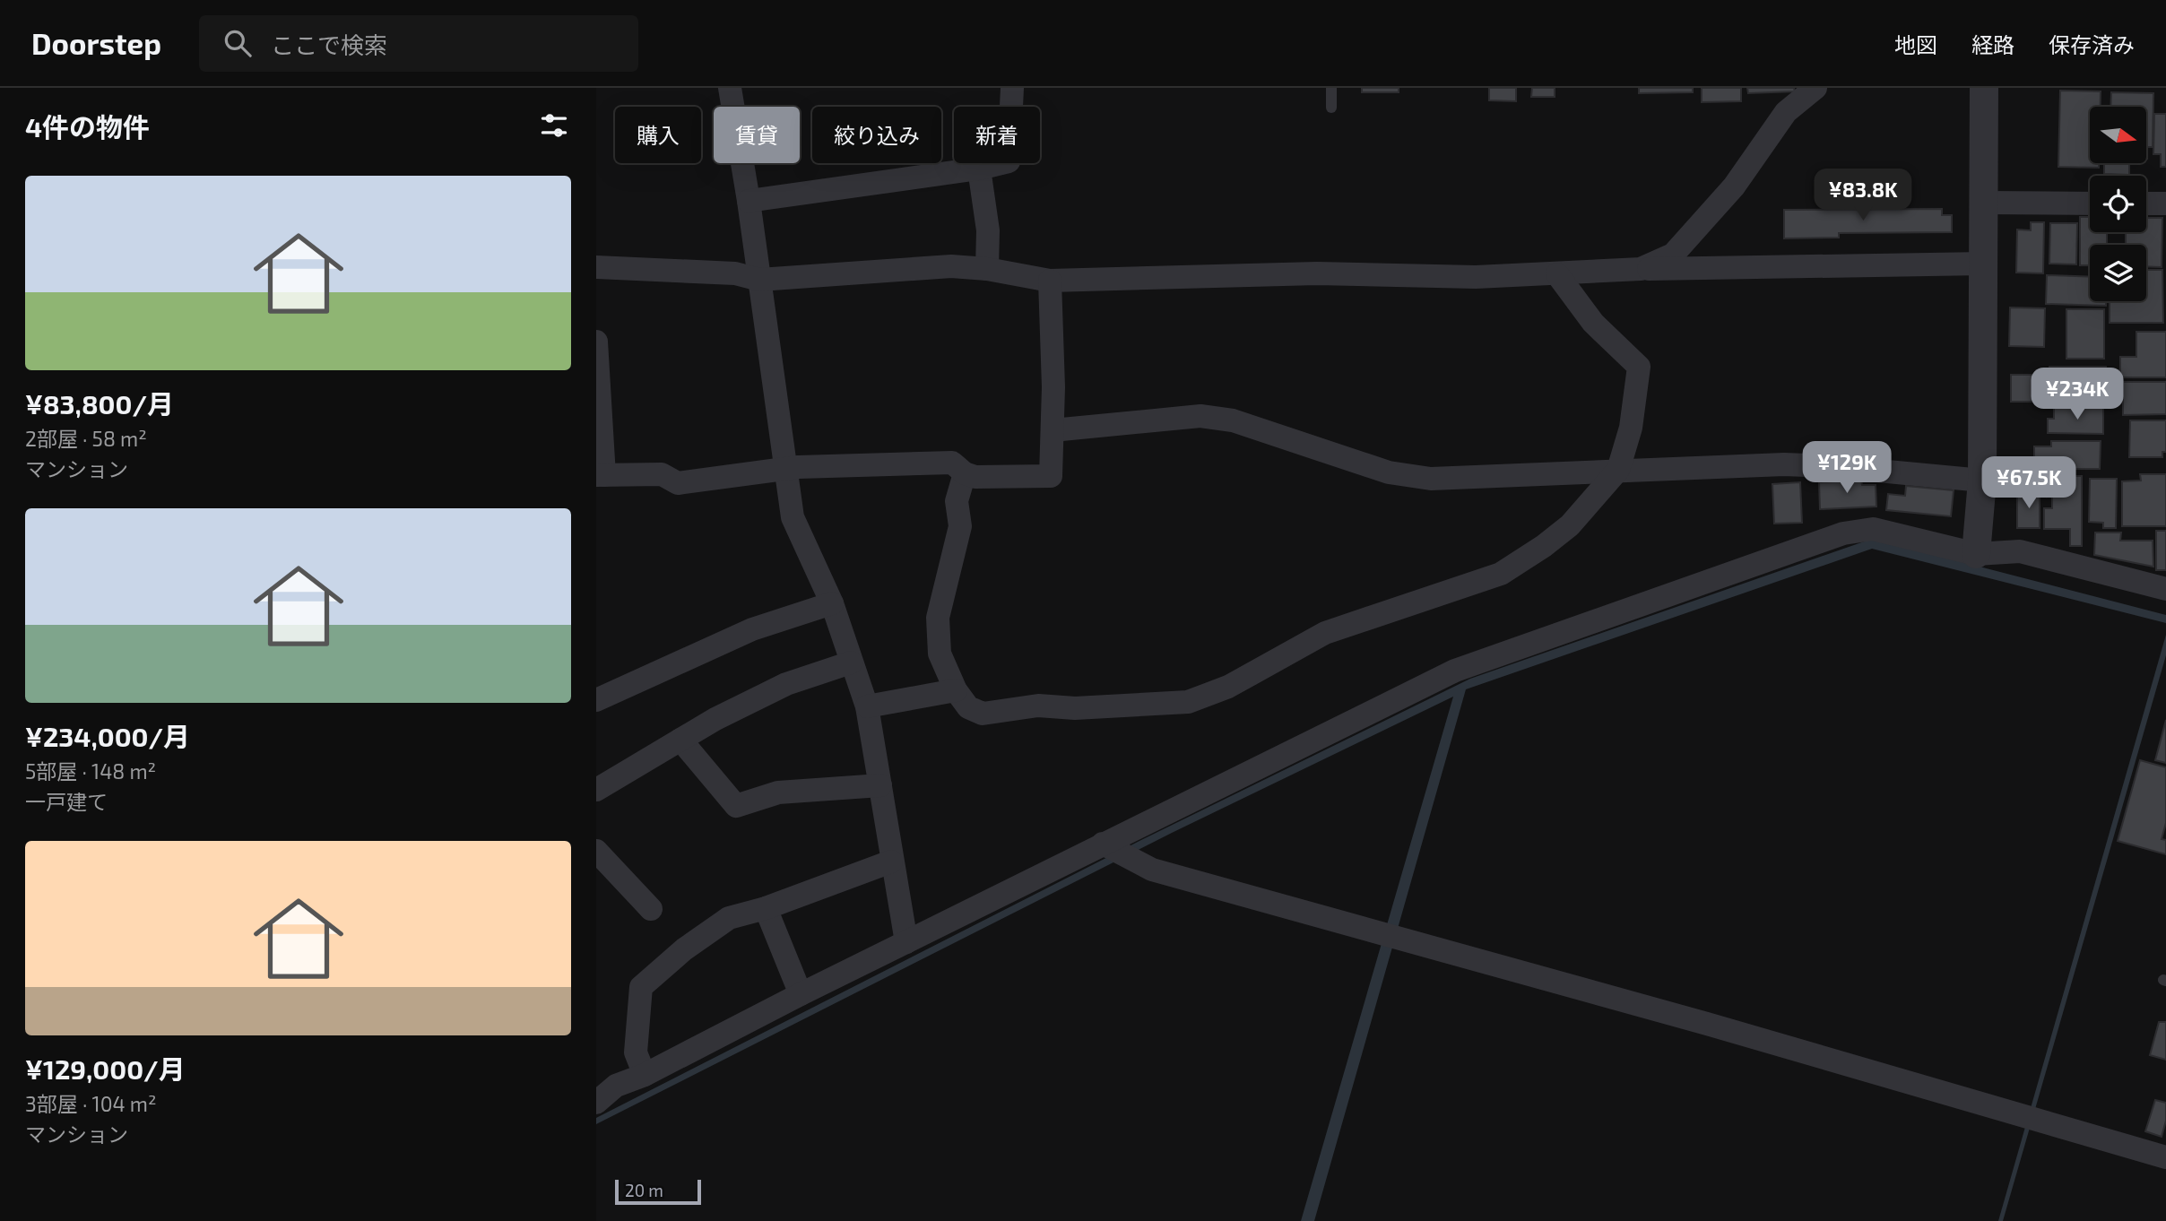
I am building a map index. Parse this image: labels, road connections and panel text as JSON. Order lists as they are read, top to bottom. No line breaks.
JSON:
{"scale_bar":"20 m","north":"right","page":{"header":"Doorstep","search":"ここで検索","nav":["地図","経路","保存済み"],"heading":"4件の物件","chip":["購入","賃貸","絞り込み","新着"],"list":[{"name":"¥83,800/月","note":"2部屋 · 58 m² · マンション"},{"name":"¥234,000/月","note":"5部屋 · 148 m² · 一戸建て"},{"name":"¥129,000/月","note":"3部屋 · 104 m² · マンション"}],"price":["¥83.8K","¥234K","¥129K","¥67.5K"],"scale":"20 m"}}
